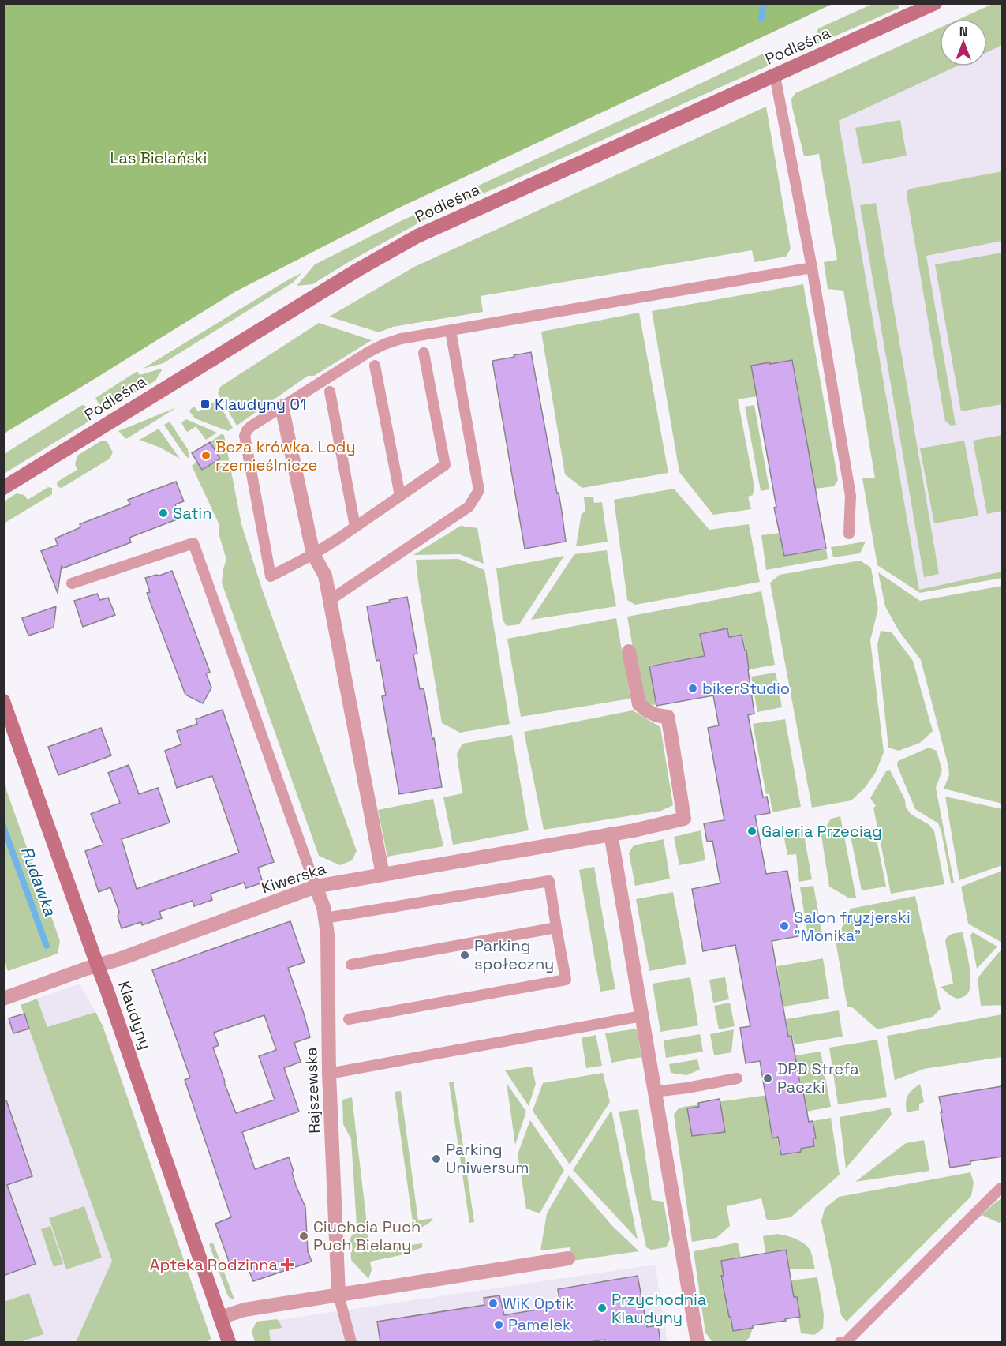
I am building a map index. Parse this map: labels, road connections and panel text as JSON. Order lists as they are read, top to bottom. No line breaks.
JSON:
{"streets":{"street":["Podleśna","Kiwerska","Klaudyny","Rajszewska"]},"crossings":[["Kiwerska","Klaudyny"],["Kiwerska","Rajszewska"]],"water":["Rudawka"],"parks":["Las Bielański"],"places":{"transit":["Klaudyny 01"],"other":["Beza krówka. Lody rzemieślnicze","Satin","bikerStudio","Galeria Przeciąg","Salon fryzjerski \"Monika\"","Parking społeczny","DPD Strefa Paczki","Parking Uniwersum","Ciuchcia Puch Puch Bielany","WiK Optik","Przychodnia Klaudyny","Pamelek"],"health":["Apteka Rodzinna"]},"north":"top"}
